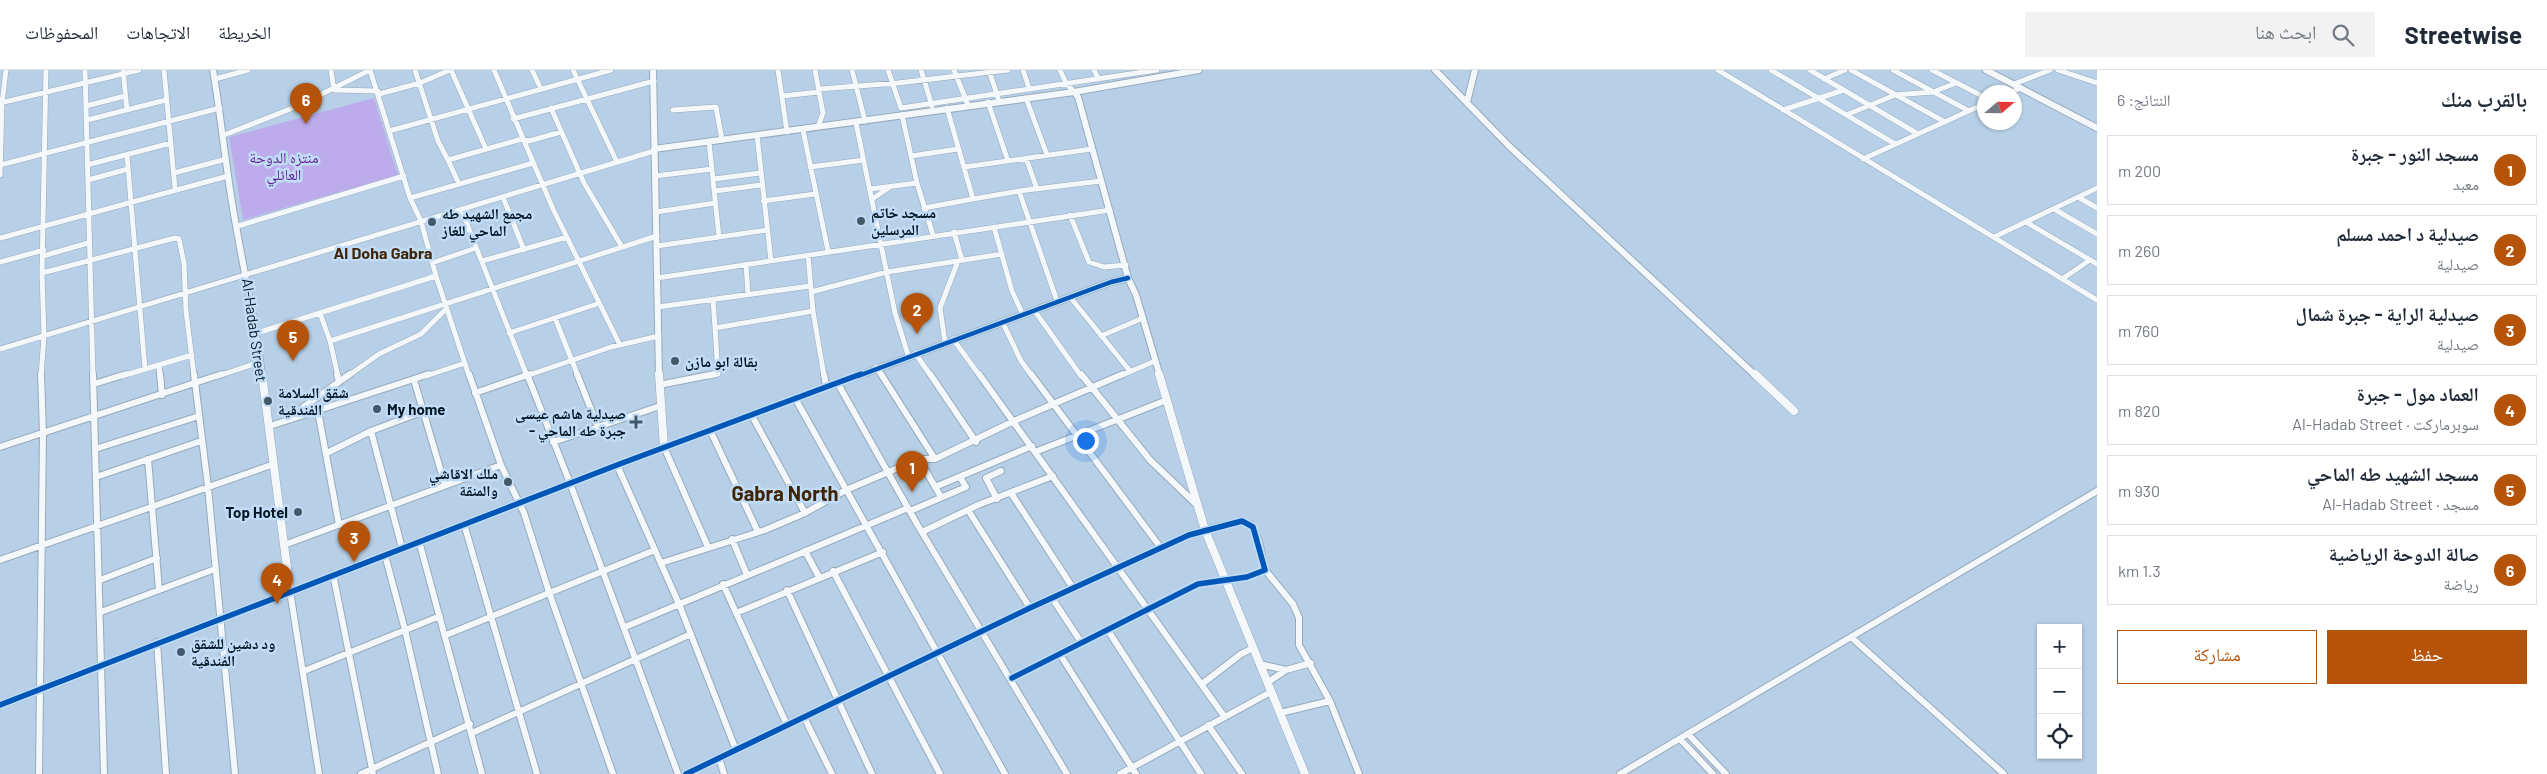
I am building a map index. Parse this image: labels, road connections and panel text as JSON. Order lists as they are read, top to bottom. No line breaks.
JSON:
{"streets":{"street":["Al-Hadab Street"]},"districts":["Al Doha Gabra","Gabra North"],"parks":["منتزه الدوحة العائلي"],"places":{"other":["مسجد خاتم المرسلين","مجمع الشهيد طه الماحي للغاز","بقالة ابو مازن","شقق السلامة الفندقية","My home","ملك الاقاشي والمنقة","Top Hotel","ود دشين للشقق الفندقية"],"health":["صيدلية هاشم عيسى - جبرة طه الماحي"]},"north":"right","page":{"header":"Streetwise","search":"ابحث هنا","nav":["الخريطة","الاتجاهات","المحفوظات"],"heading":["بالقرب منك","النتائج: 6"],"pins":["6","2","5","1","3","4"],"list":[{"mark":"1","name":"مسجد النور - جبرة","note":"معبد","value":"200 m"},{"mark":"2","name":"صيدلية د احمد مسلم","note":"صيدلية","value":"260 m"},{"mark":"3","name":"صيدلية الراية - جبرة شمال","note":"صيدلية","value":"760 m"},{"mark":"4","name":"العماد مول - جبرة","note":"سوبرماركت · Al-Hadab Street","value":"820 m"},{"mark":"5","name":"مسجد الشهيد طه الماحي","note":"مسجد · Al-Hadab Street","value":"930 m"},{"mark":"6","name":"صالة الدوحة الرياضية","note":"رياضة","value":"1.3 km"}],"buttons":["حفظ","مشاركة"],"map_buttons":["+","−"]}}
